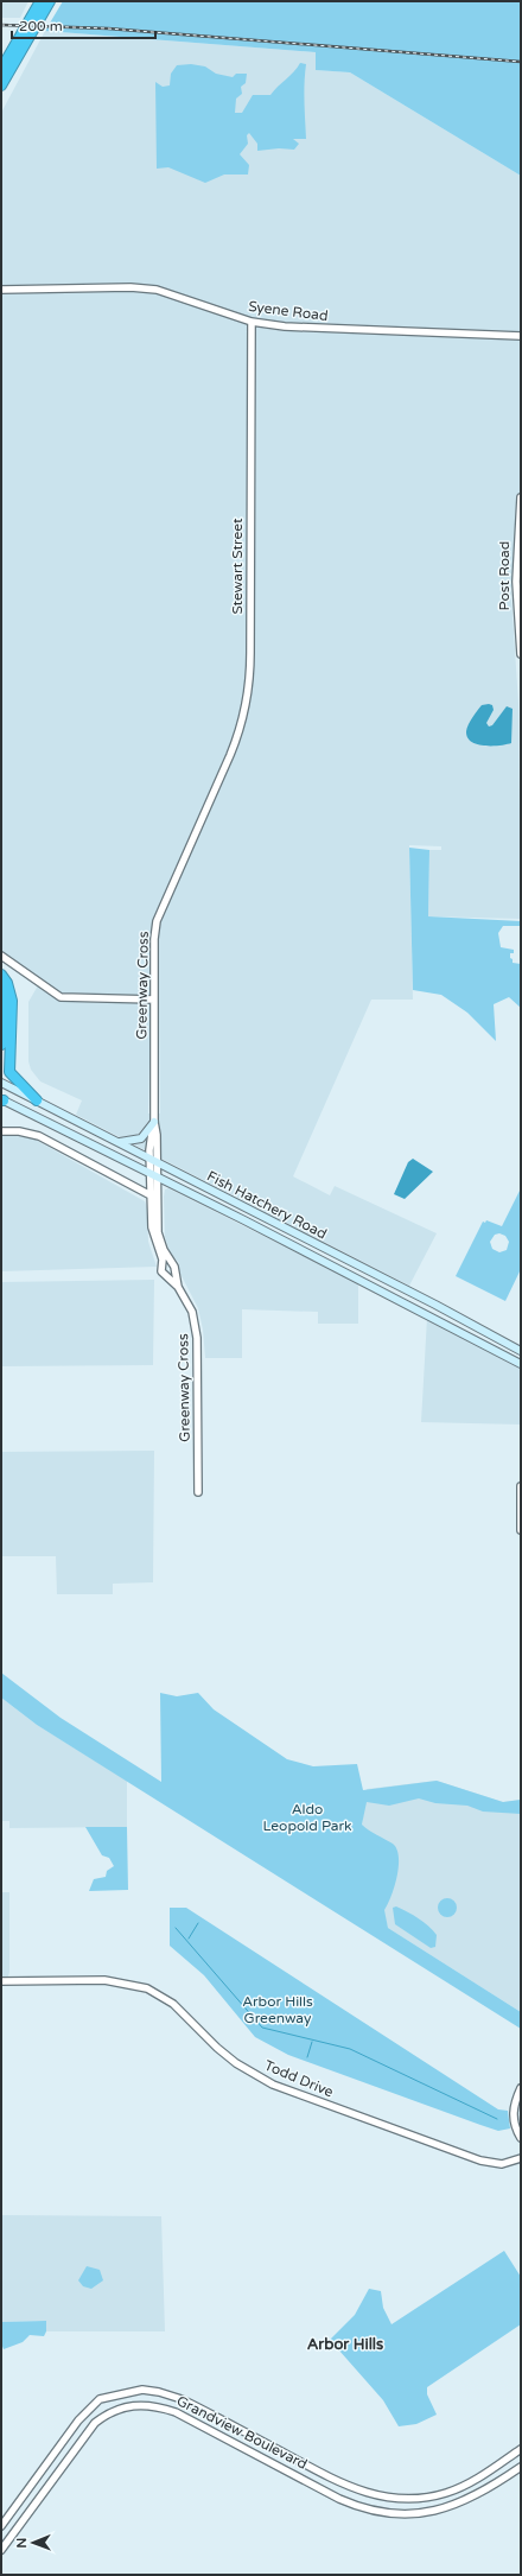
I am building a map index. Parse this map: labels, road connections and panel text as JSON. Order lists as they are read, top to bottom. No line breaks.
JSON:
{"streets":{"main road":["Fish Hatchery Road"],"street":["Syene Road","Stewart Street","Post Road","Greenway Cross","Todd Drive","Grandview Boulevard"]},"crossings":[["Syene Road","Stewart Street"],["Stewart Street","Greenway Cross"],["Greenway Cross","Fish Hatchery Road"]],"districts":["Arbor Hills"],"parks":["Aldo Leopold Park","Arbor Hills Greenway"],"scale_bar":"200 m","north":"left"}
